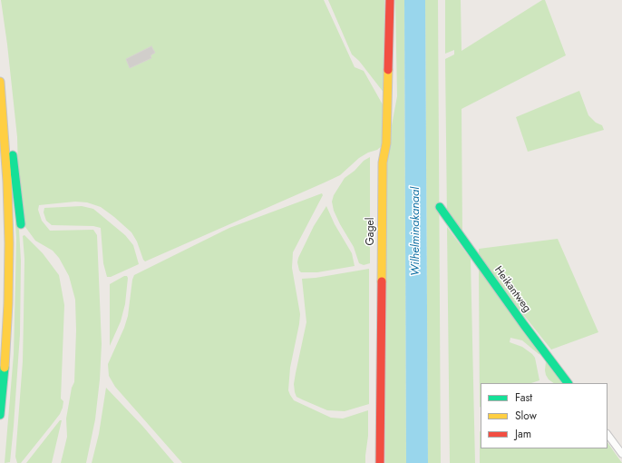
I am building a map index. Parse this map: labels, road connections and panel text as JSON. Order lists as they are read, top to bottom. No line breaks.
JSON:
{"streets":{"main road":["Gagel","Heikantweg"]},"water":["Wilhelminakanaal"],"legend":["Fast","Slow","Jam"]}
